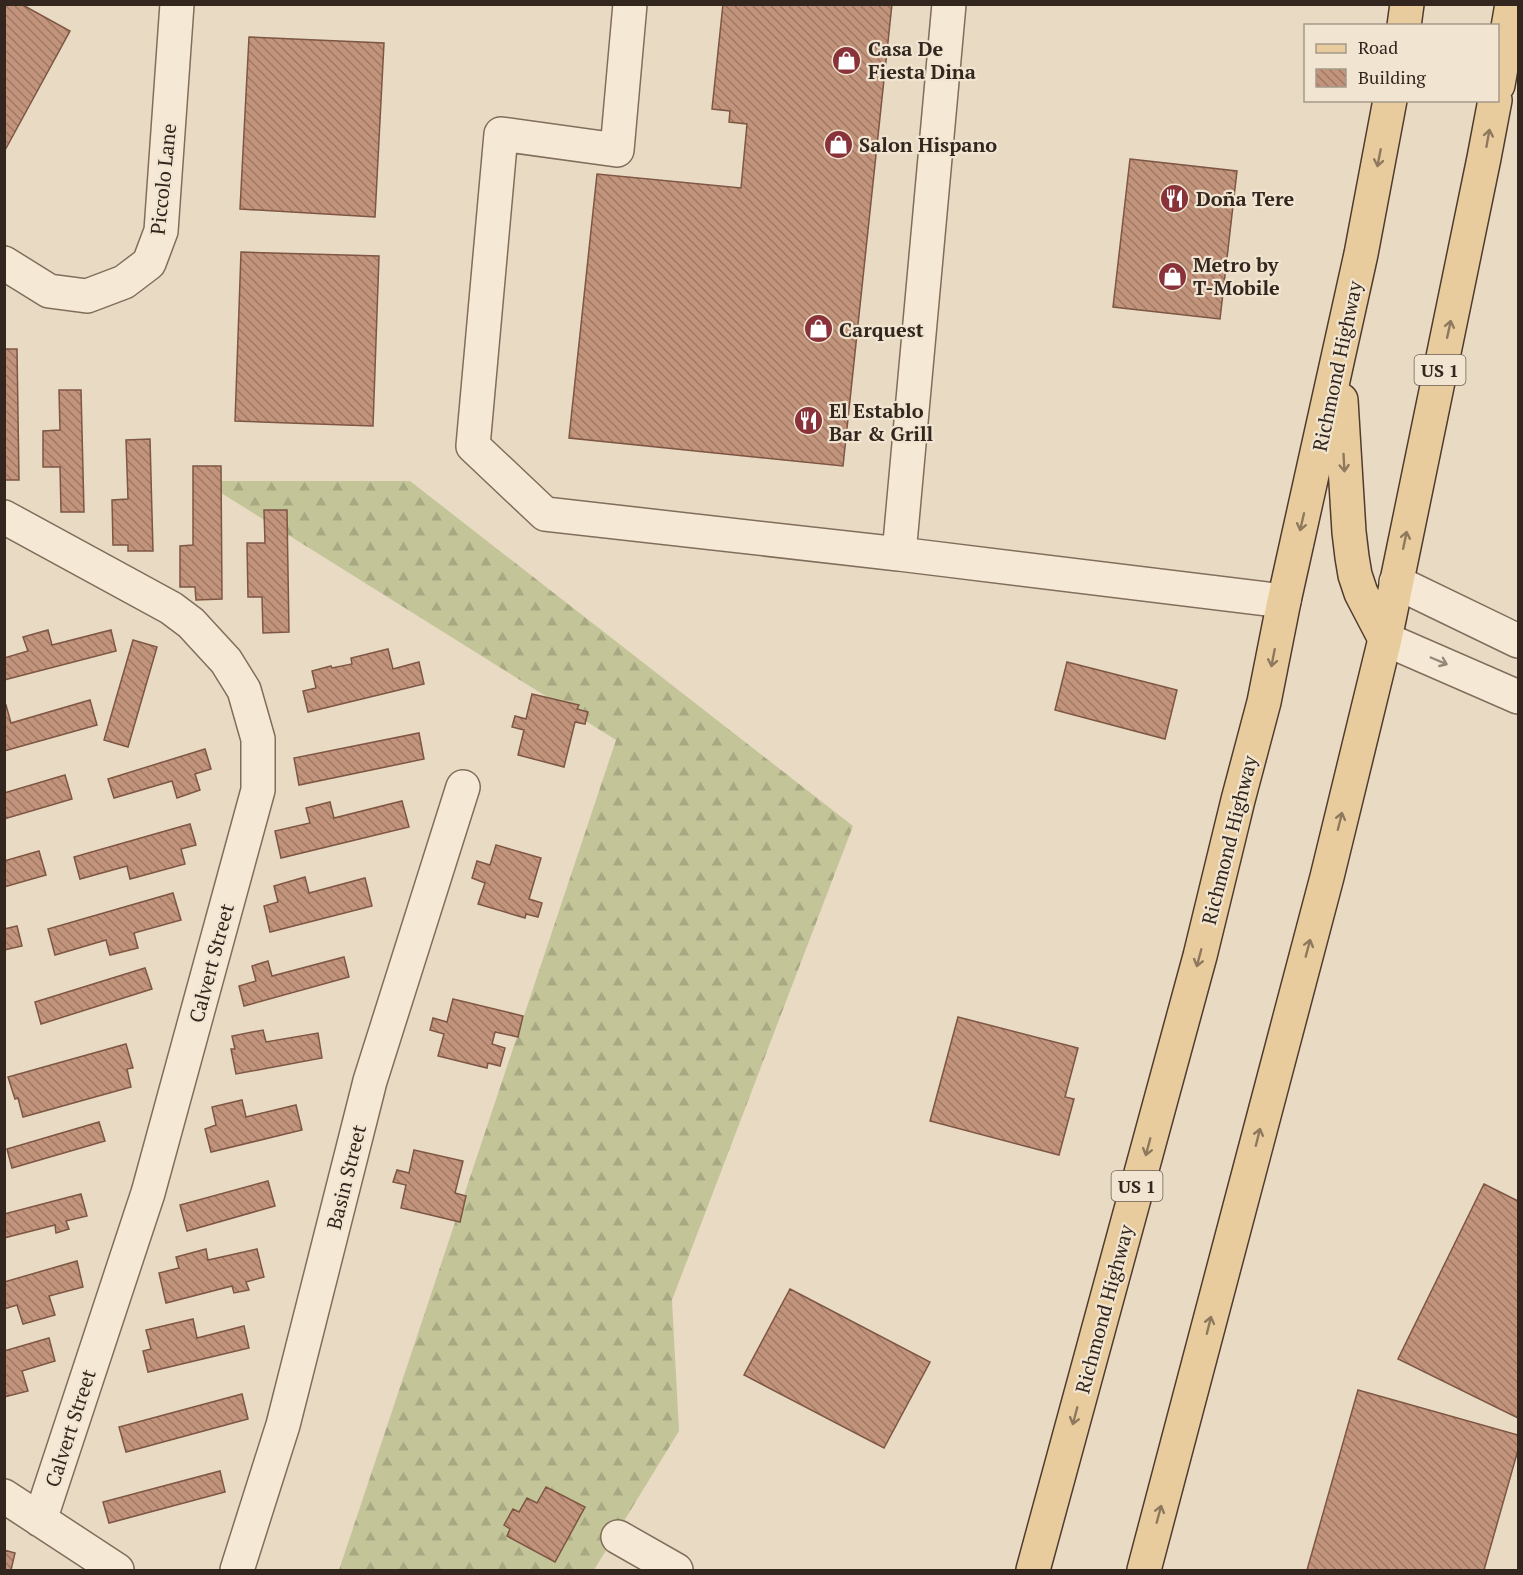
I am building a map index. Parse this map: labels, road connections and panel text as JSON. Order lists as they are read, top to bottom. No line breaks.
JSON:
{"streets":{"main road":["Richmond Highway","US 1"],"street":["Piccolo Lane","Calvert Street","Basin Street"]},"places":{"shop":["Casa De Fiesta Dina","Salon Hispano","Metro by T-Mobile","Carquest"],"restaurant":["Doña Tere","El Establo Bar & Grill"]},"legend":["Road","Building"]}
